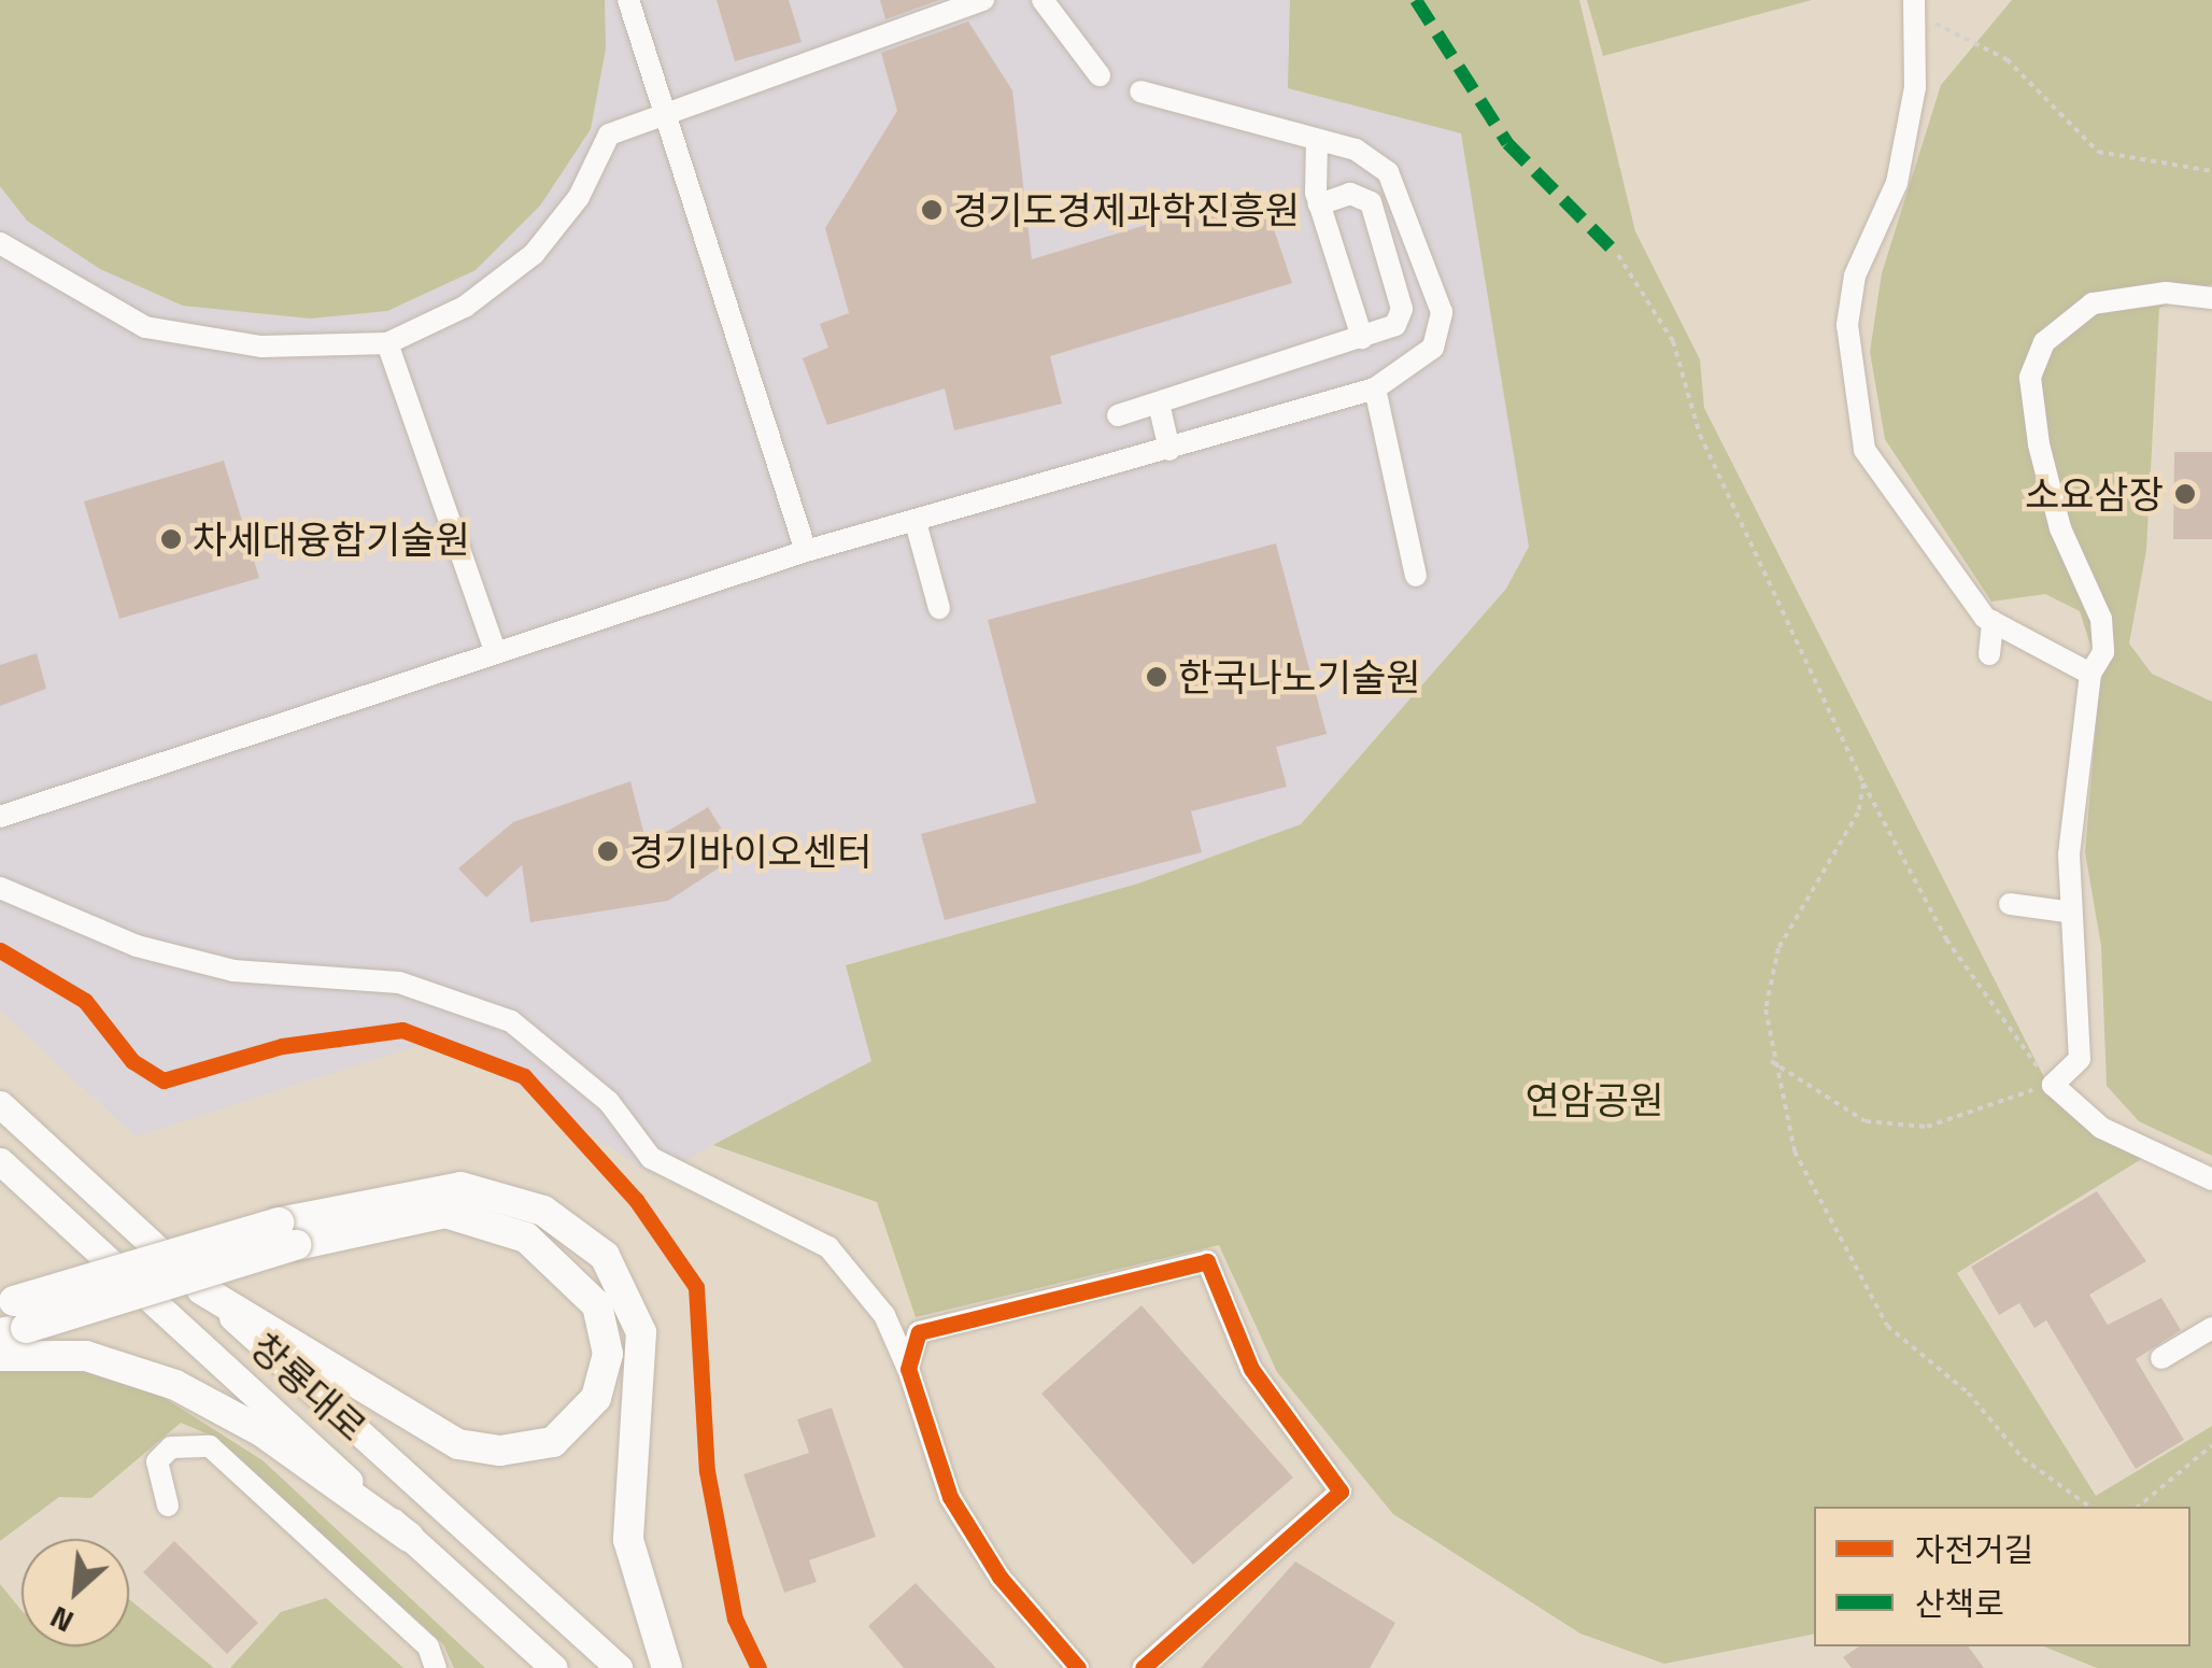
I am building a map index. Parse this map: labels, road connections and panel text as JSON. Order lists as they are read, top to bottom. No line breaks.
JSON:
{"streets":{"main road":["창룡대로"]},"parks":["연암공원"],"places":["경기도경제과학진흥원","소요삼장","차세대융합기술원","한국나노기술원","경기바이오센터"],"legend":["자전거길","산책로"],"north":"bottom left"}
